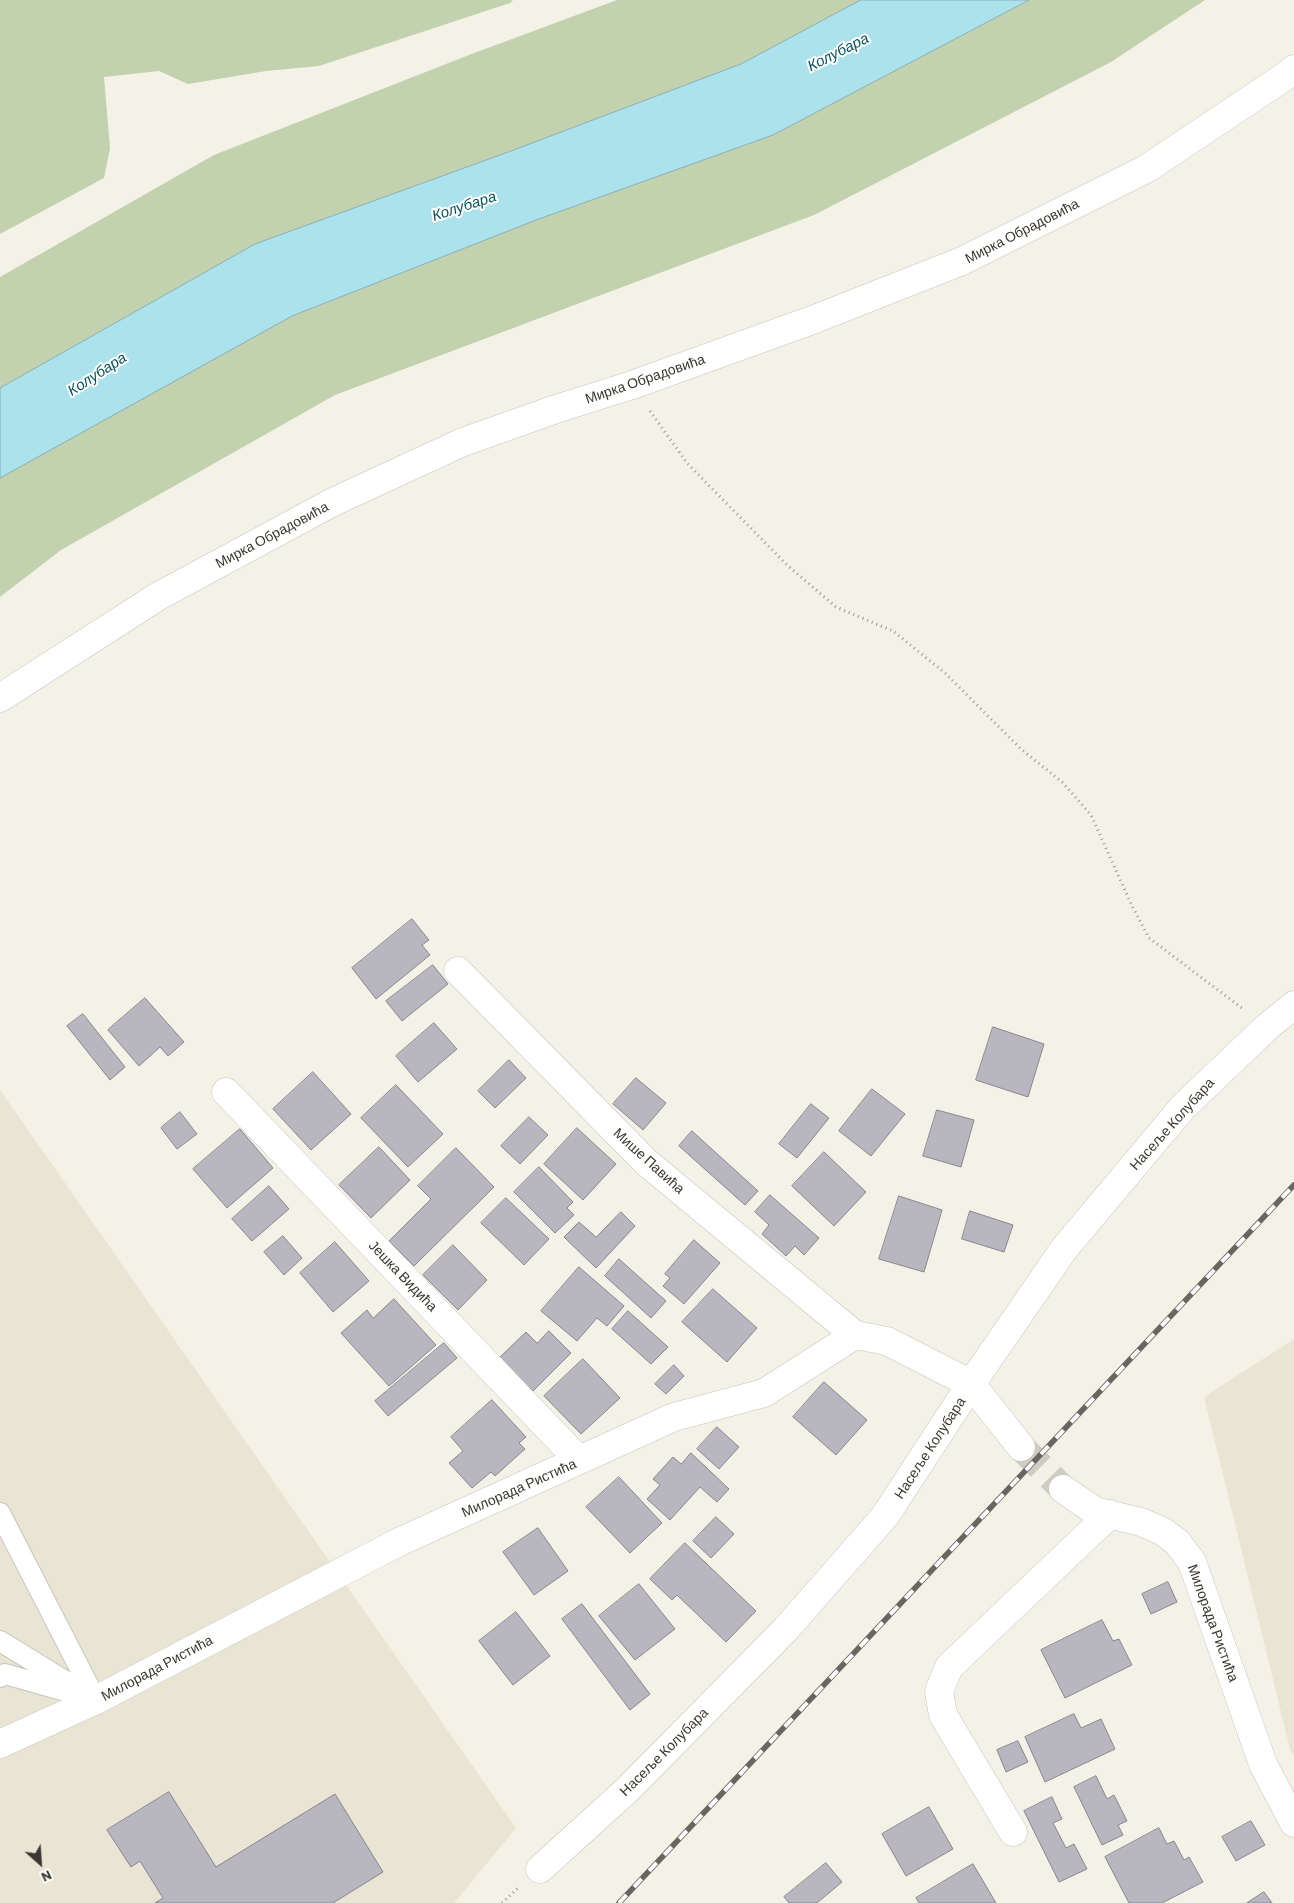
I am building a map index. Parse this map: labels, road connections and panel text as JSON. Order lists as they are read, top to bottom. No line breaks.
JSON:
{"streets":{"street":["Мирка Обрадовића","Насеље Колубара","Мише Павића","Јешка Видића","Милорада Ристића"]},"crossings":[["Мише Павића","Милорада Ристића"],["Јешка Видића","Милорада Ристића"]],"water":["Колубара"],"north":"bottom right"}
